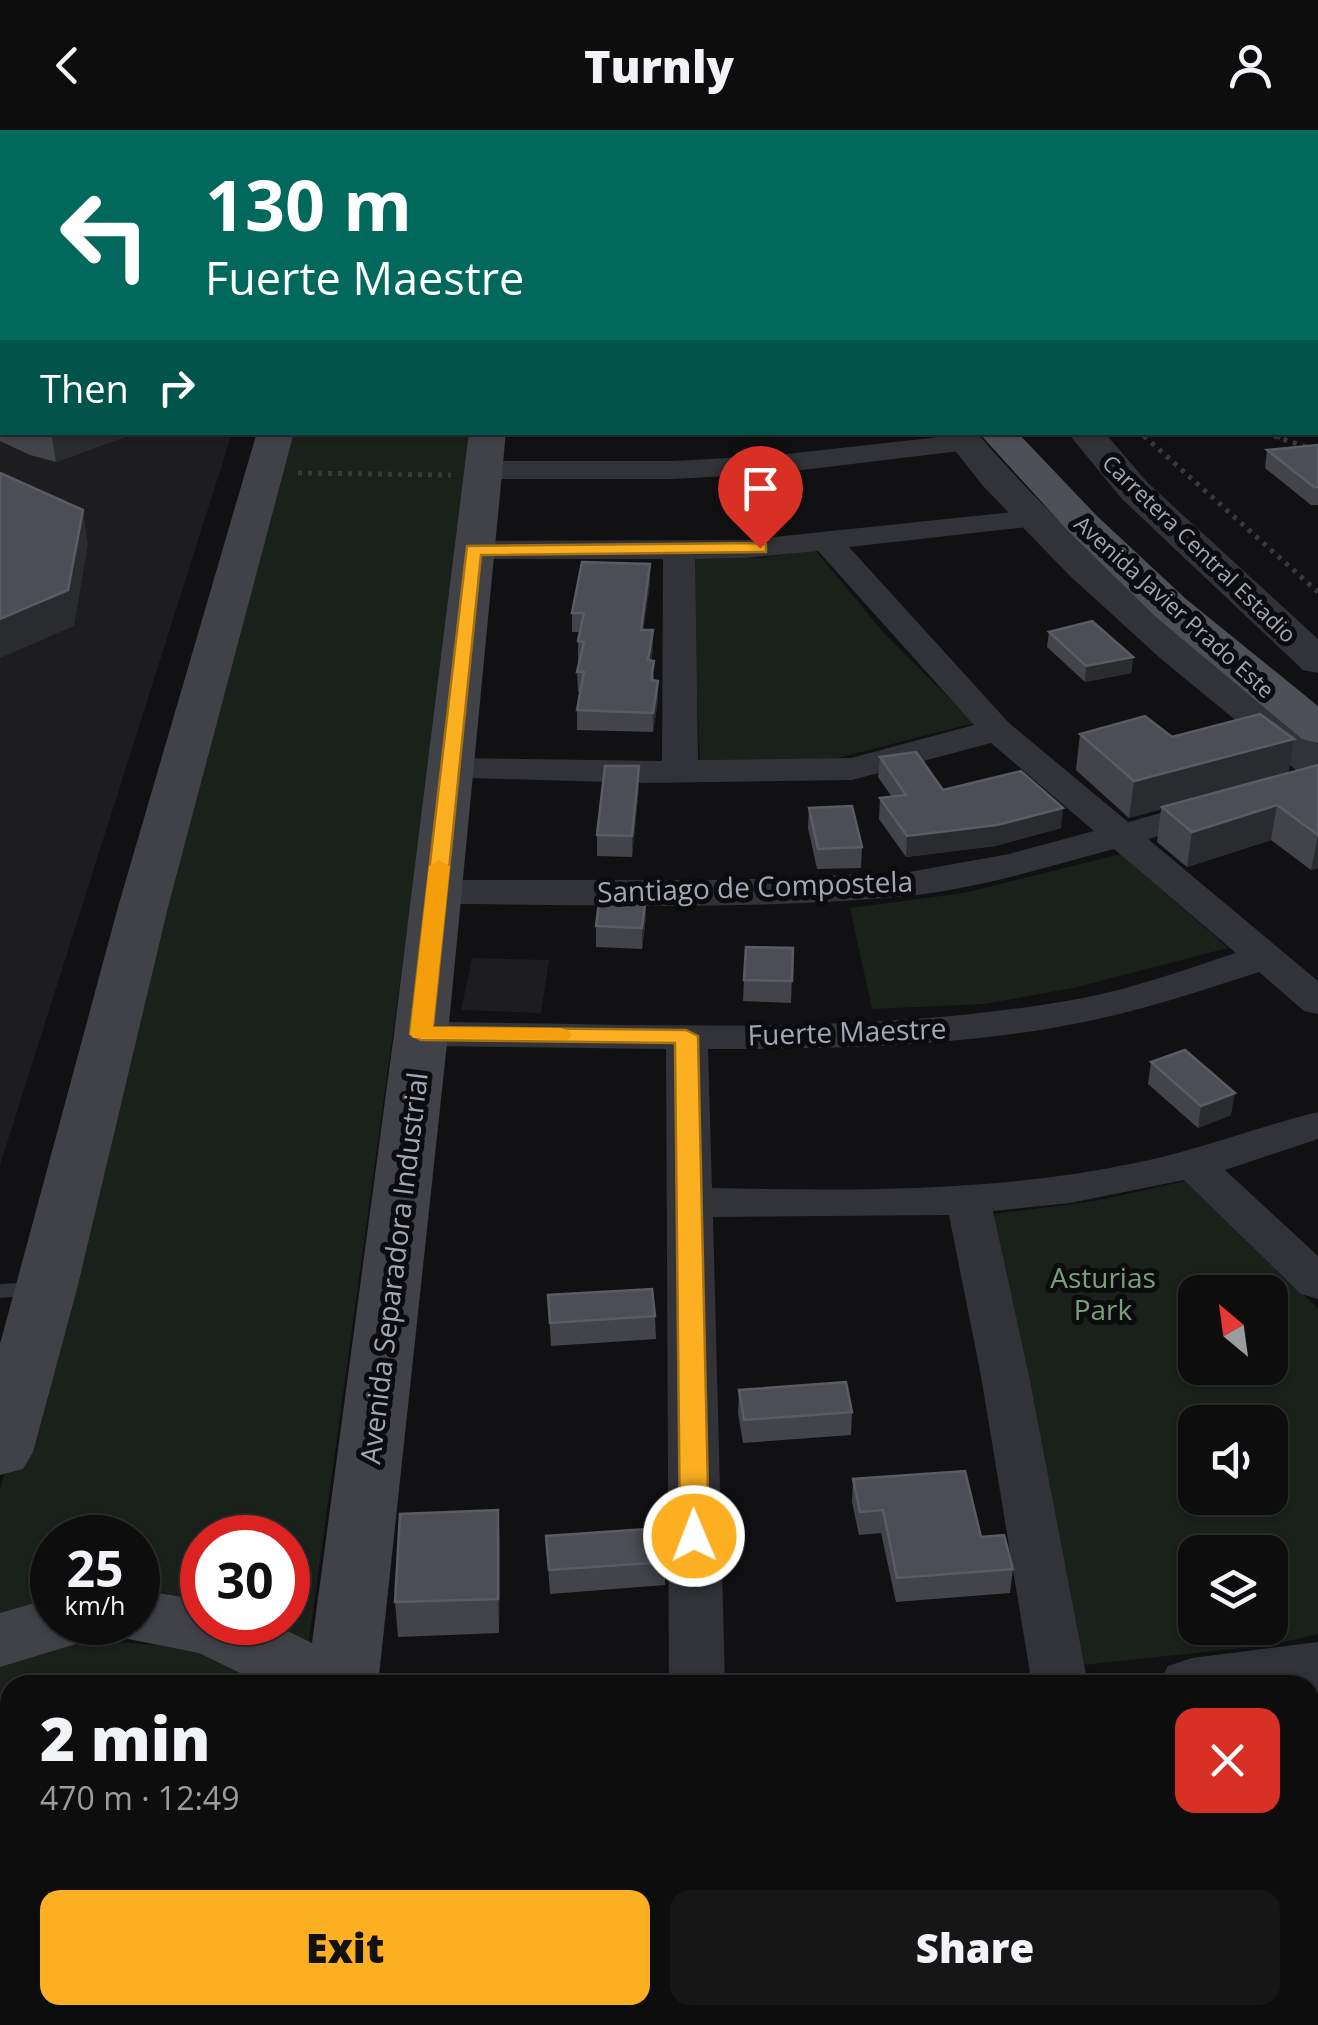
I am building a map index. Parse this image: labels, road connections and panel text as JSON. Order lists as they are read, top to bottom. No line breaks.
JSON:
{"streets":{"main road":["Avenida Javier Prado Este","Avenida Separadora Industrial"],"street":["Carretera Central Estadio","Santiago de Compostela","Fuerte Maestre"]},"crossings":[["Santiago de Compostela","Avenida Separadora Industrial"],["Fuerte Maestre","Avenida Separadora Industrial"]],"parks":["Asturias Park"],"north":"top left","page":{"header":"Turnly","turn":["130 m","Fuerte Maestre"],"then":"Then","speed":"25 km/h","limit":"30","heading":["2 min","470 m · 12:49"],"buttons":["Exit","Share"]}}
